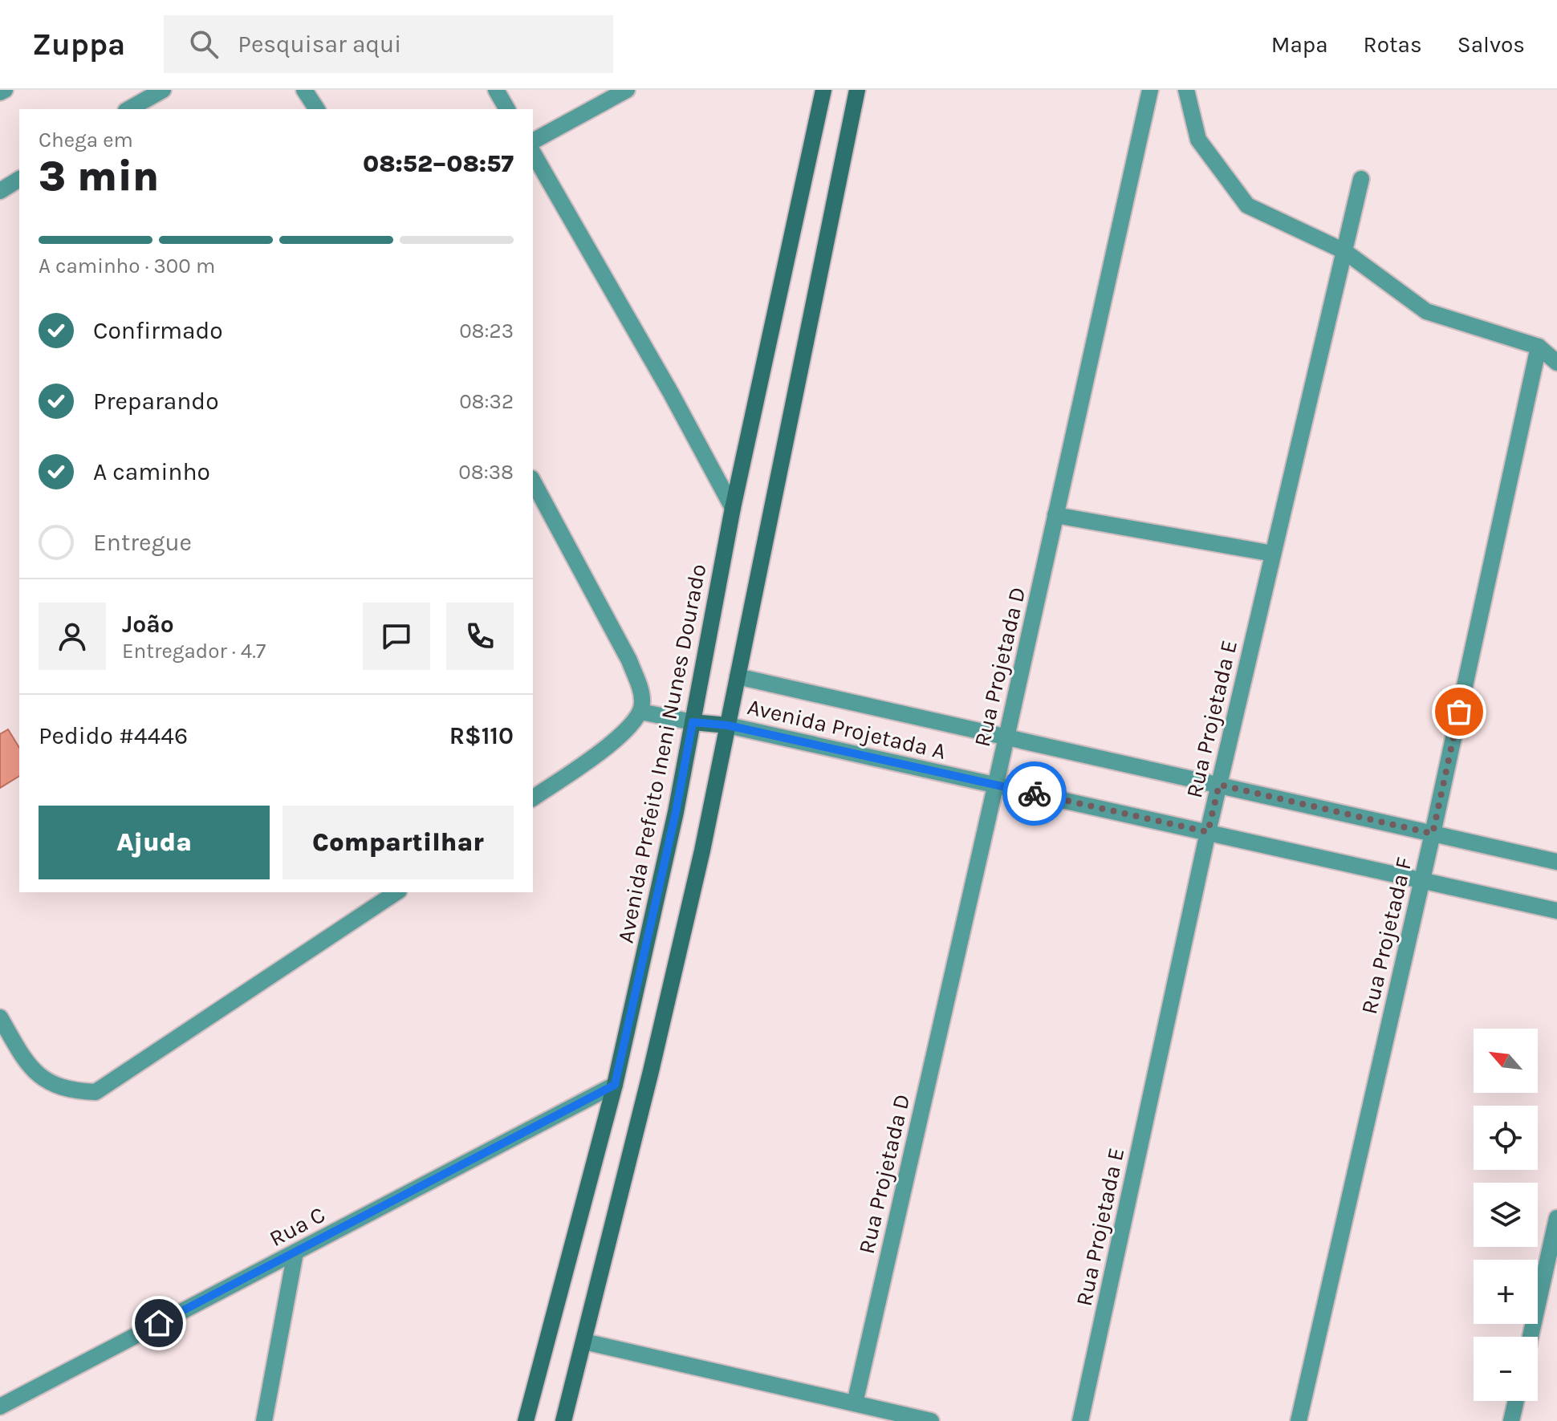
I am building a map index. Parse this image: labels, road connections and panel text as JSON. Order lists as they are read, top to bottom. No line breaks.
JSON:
{"streets":{"street":["Rua Projetada D","Rua Projetada E","Avenida Projetada A","Avenida Prefeito Ineni Nunes Dourado","Rua Projetada F","Rua C"]},"crossings":[["Rua Projetada D","Avenida Projetada A"],["Rua Projetada E","Avenida Projetada A"],["Avenida Projetada A","Rua Projetada F"],["Avenida Prefeito Ineni Nunes Dourado","Rua C"]],"north":"top left","page":{"header":"Zuppa","search":"Pesquisar aqui","nav":["Mapa","Rotas","Salvos"],"heading":["3 min","Chega em","08:52–08:57"],"panel":["João","Entregador · 4.7","Pedido #4446","R$110"],"bar":"A caminho · 300 m","list":[["Confirmado","08:23"],["Preparando","08:32"],["A caminho","08:38"],"Entregue"],"buttons":["Ajuda","Compartilhar"],"map_buttons":["+","−"]}}
